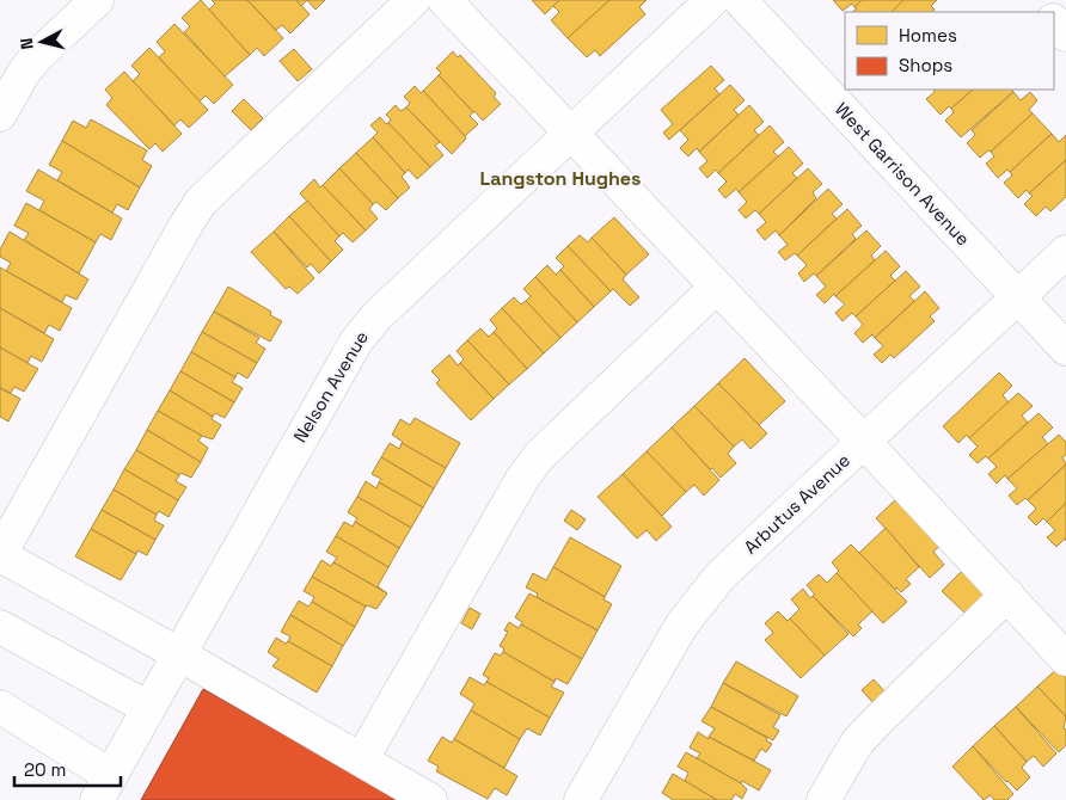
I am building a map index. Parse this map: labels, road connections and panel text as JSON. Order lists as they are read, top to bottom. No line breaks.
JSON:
{"streets":{"street":["West Garrison Avenue","Nelson Avenue","Arbutus Avenue"]},"crossings":[["West Garrison Avenue","Arbutus Avenue"]],"districts":["Langston Hughes"],"legend":["Homes","Shops"],"scale_bar":"20 m","north":"left"}
